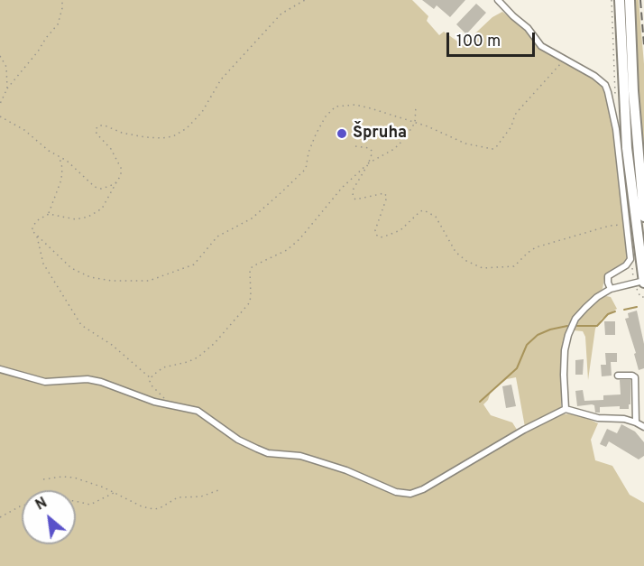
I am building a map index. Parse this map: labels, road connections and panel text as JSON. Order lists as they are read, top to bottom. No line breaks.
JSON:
{"places":["Špruha"],"scale_bar":"100 m","north":"top left"}
